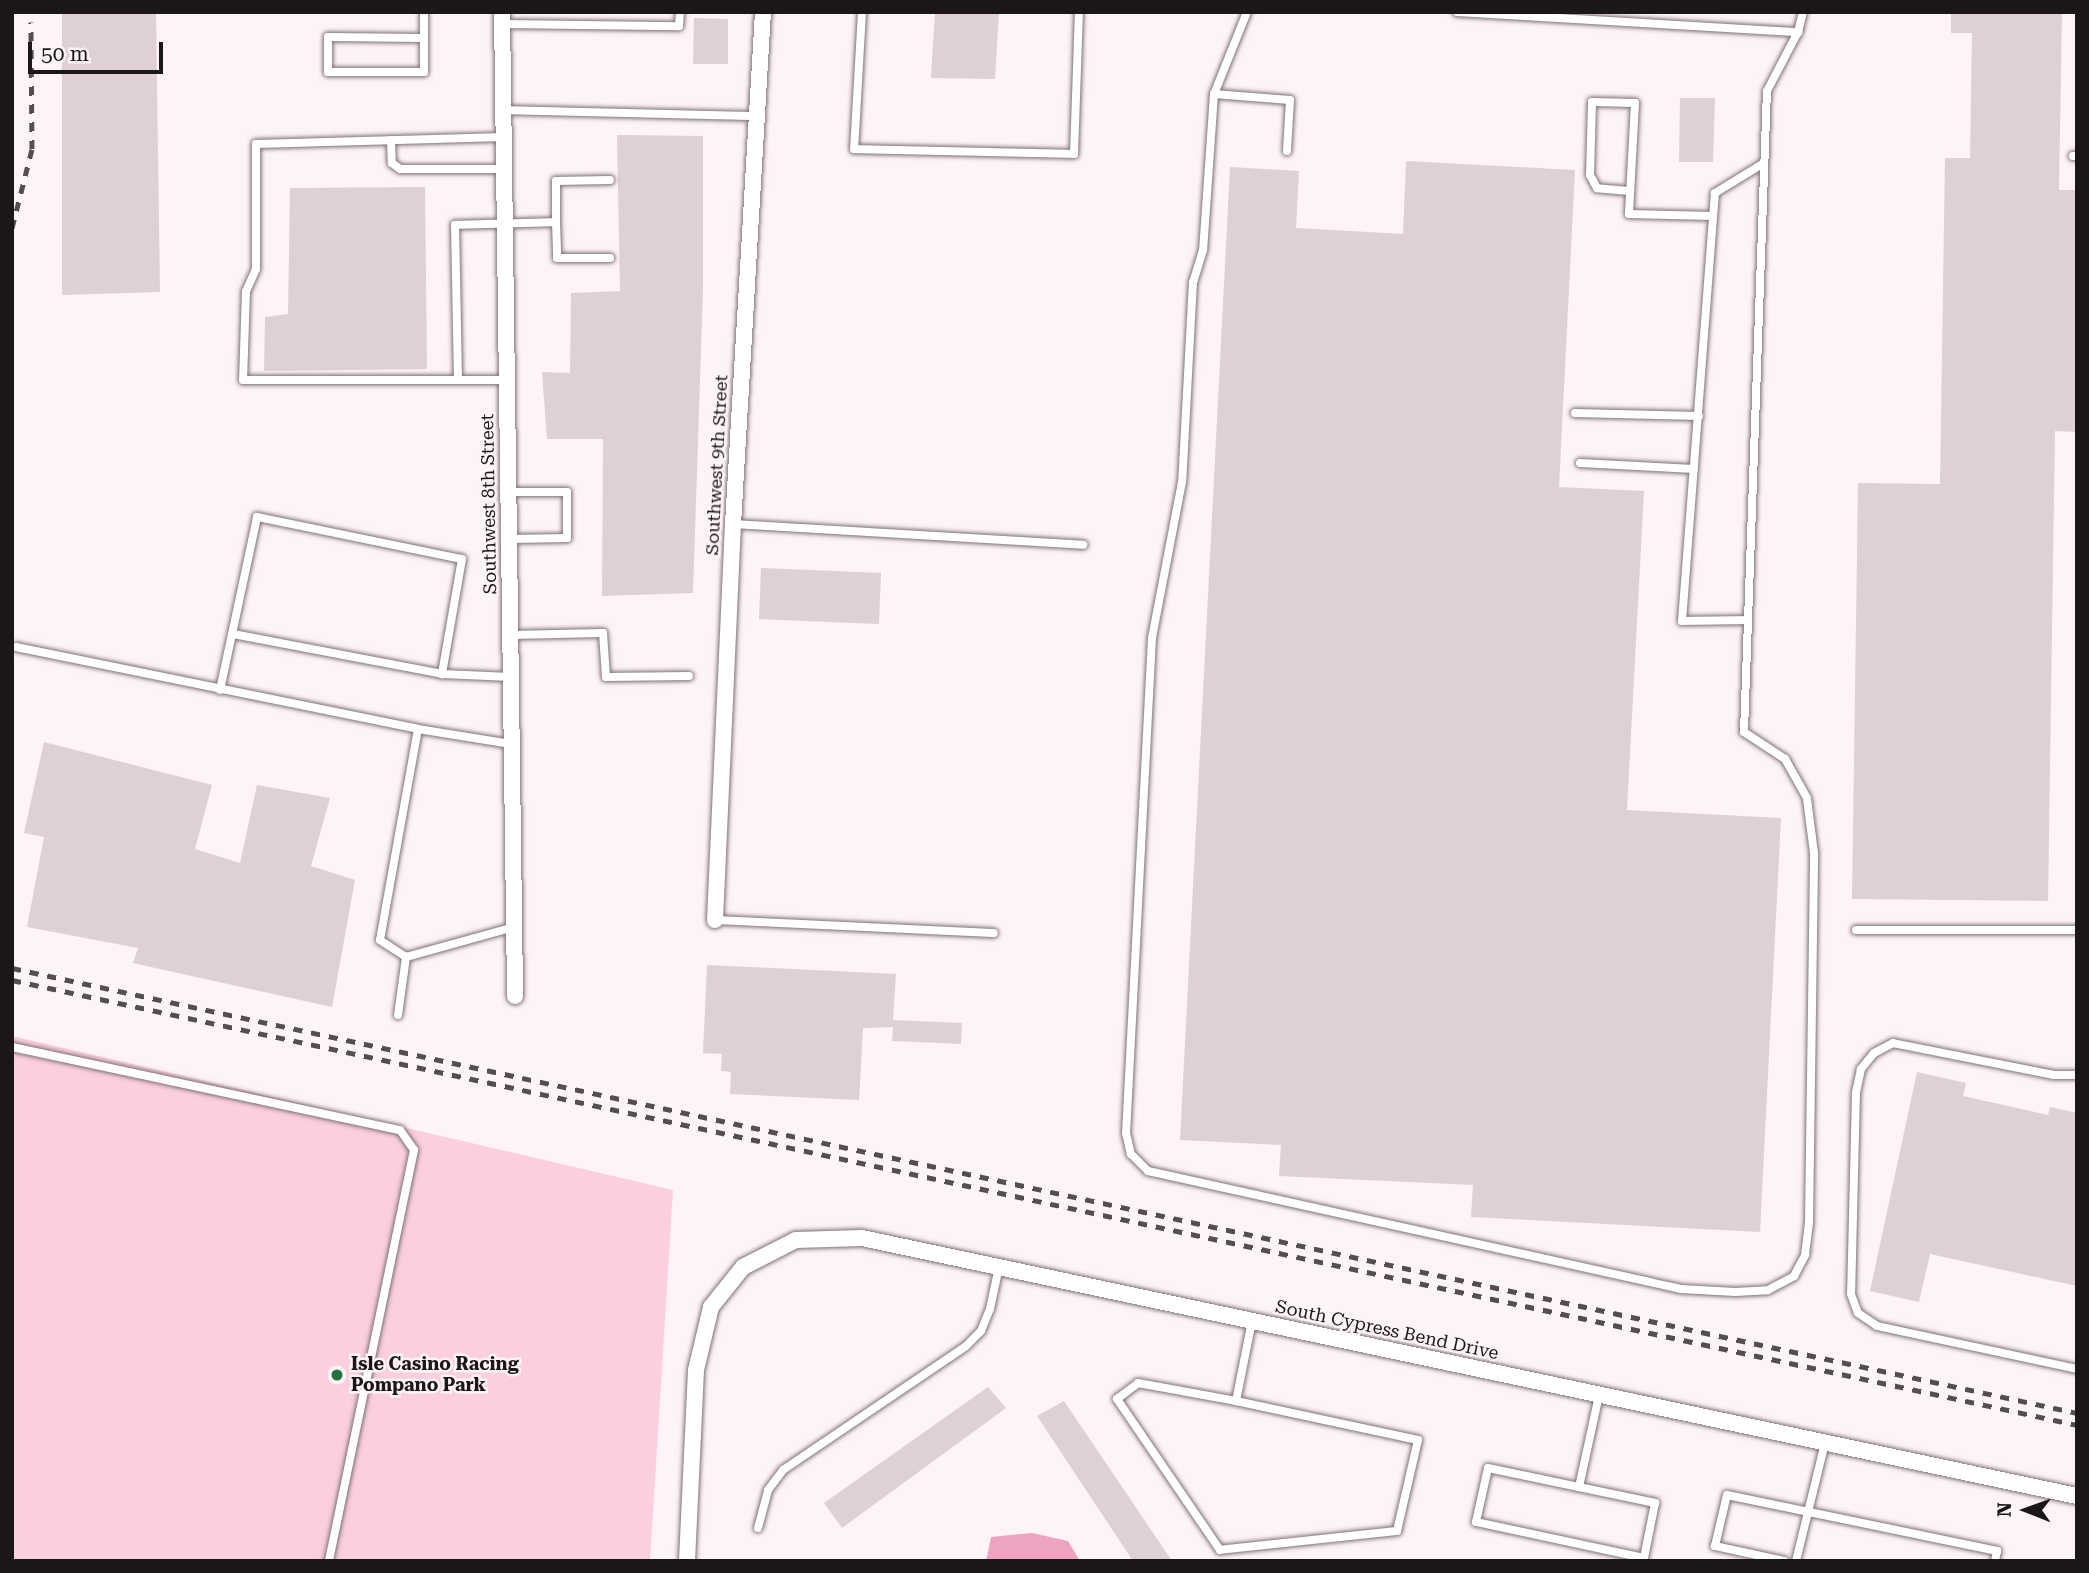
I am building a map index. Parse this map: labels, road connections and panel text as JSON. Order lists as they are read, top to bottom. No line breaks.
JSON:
{"streets":{"street":["Southwest 9th Street","Southwest 8th Street","South Cypress Bend Drive"]},"places":["Isle Casino Racing Pompano Park"],"scale_bar":"50 m","north":"left"}
